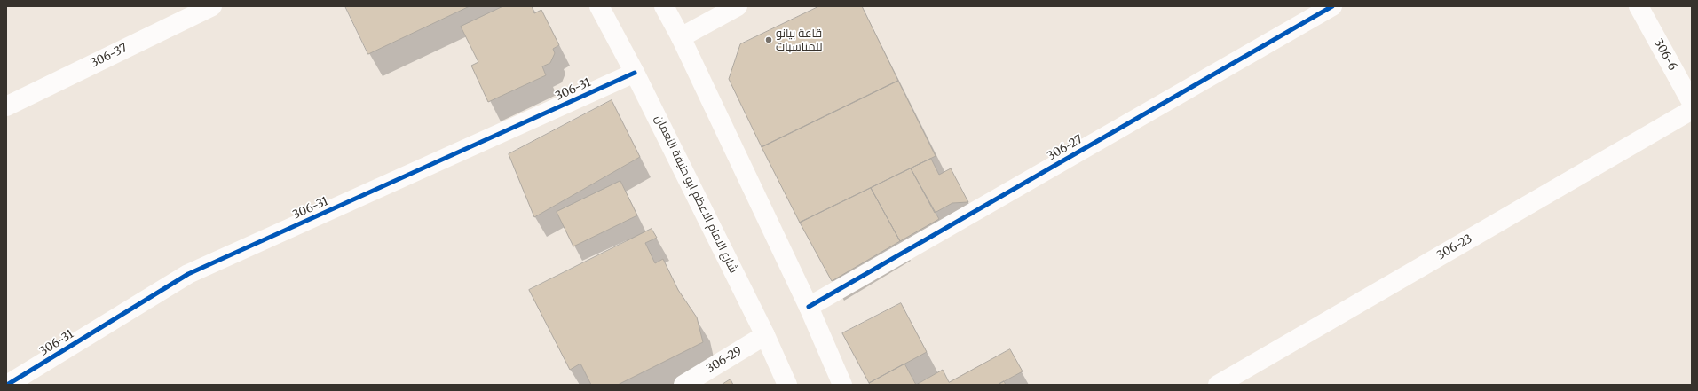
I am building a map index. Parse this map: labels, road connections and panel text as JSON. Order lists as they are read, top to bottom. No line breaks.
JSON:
{"streets":{"street":["306-6","306-37","306-31","306-27","شارع الامام الاعظم ابو حنيفة النعمان","306-23","306-29"]},"crossings":[["306-31","شارع الامام الاعظم ابو حنيفة النعمان"],["شارع الامام الاعظم ابو حنيفة النعمان","306-29"]],"places":["قاعة بيانو للمناسبات"]}
